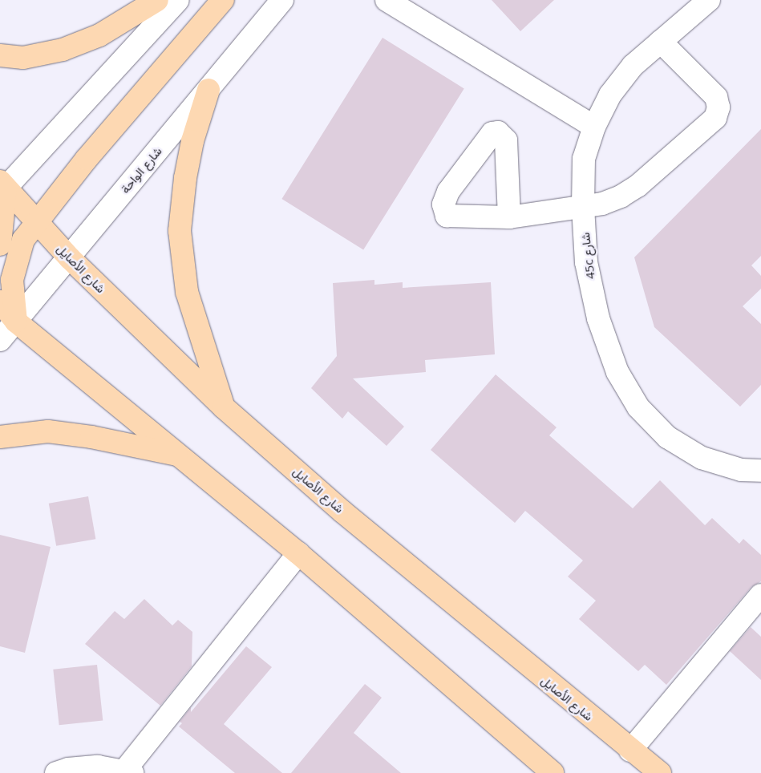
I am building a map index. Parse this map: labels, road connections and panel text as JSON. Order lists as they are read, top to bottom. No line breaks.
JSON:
{"streets":{"main road":["شارع الأصايل"],"street":["شارع الواحة","45c شارع"]},"crossings":[["شارع الواحة","شارع الأصايل"]]}
